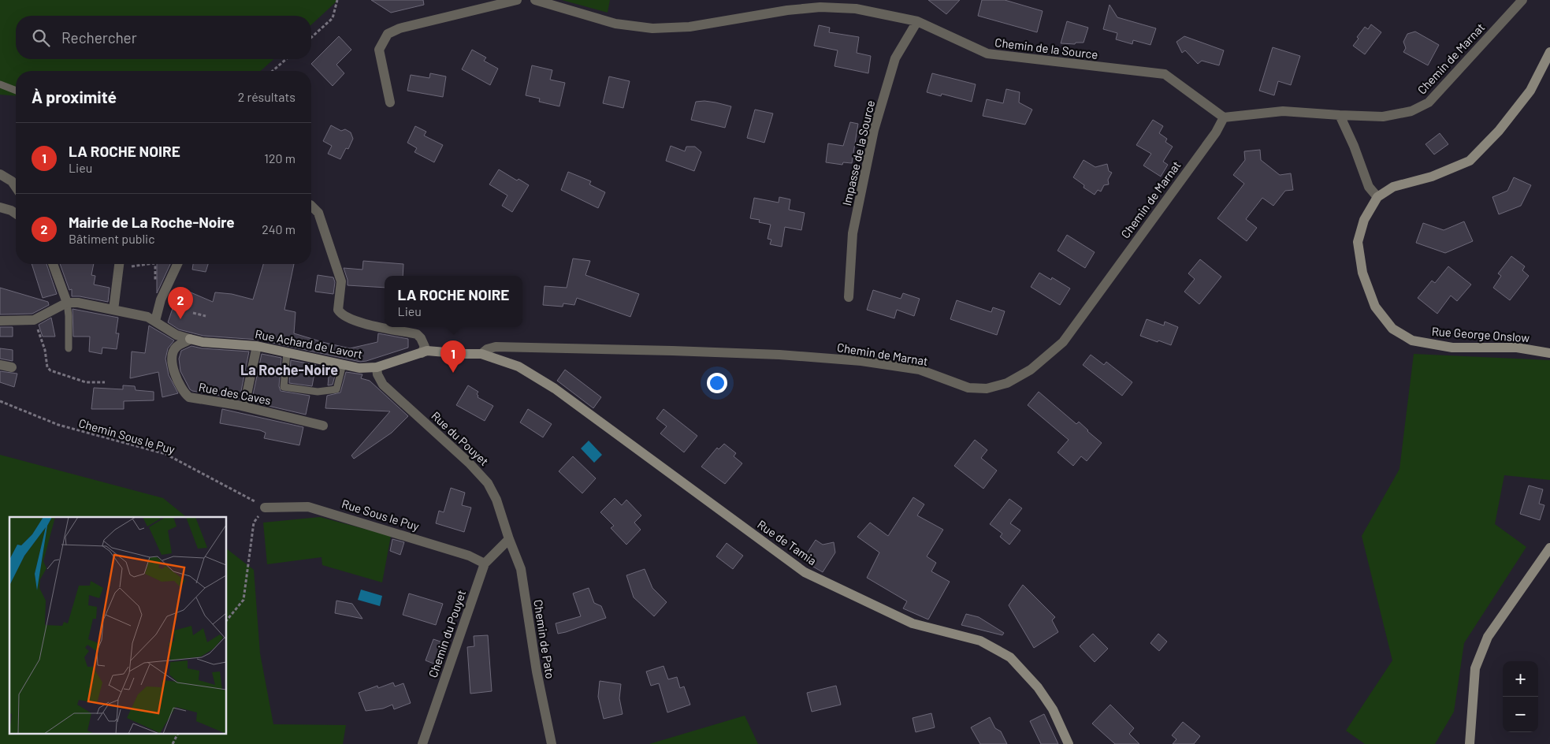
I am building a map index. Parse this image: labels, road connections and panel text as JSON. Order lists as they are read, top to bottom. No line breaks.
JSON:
{"streets":{"street":["Chemin de la Source","Chemin de Marnat","Impasse de la Source","Rue George Onslow","Rue Achard de Lavort","Rue des Caves","Rue du Pouyet","Rue Sous le Puy","Rue de Tamia","Chemin du Pouyet","Chemin de Pato"],"path":["Chemin Sous le Puy"]},"crossings":[["Chemin de la Source","Chemin de Marnat"],["Chemin de la Source","Impasse de la Source"],["Chemin de Marnat","Rue de Tamia"],["Rue Achard de Lavort","Rue des Caves"],["Rue Achard de Lavort","Rue du Pouyet"],["Rue Achard de Lavort","Rue de Tamia"],["Chemin Sous le Puy","Rue Sous le Puy"],["Rue du Pouyet","Chemin du Pouyet"],["Rue du Pouyet","Chemin de Pato"],["Rue Sous le Puy","Chemin du Pouyet"],["Chemin du Pouyet","Chemin de Pato"]],"districts":["La Roche-Noire"],"page":{"search":"Rechercher","heading":["À proximité","2 résultats"],"list":[{"mark":"1","name":"LA ROCHE NOIRE","note":"Lieu","value":"120 m"},{"mark":"2","name":"Mairie de La Roche-Noire","note":"Bâtiment public","value":"240 m"}],"popup":["LA ROCHE NOIRE","Lieu"],"pins":["2","1"],"map_buttons":["+","−"]}}
